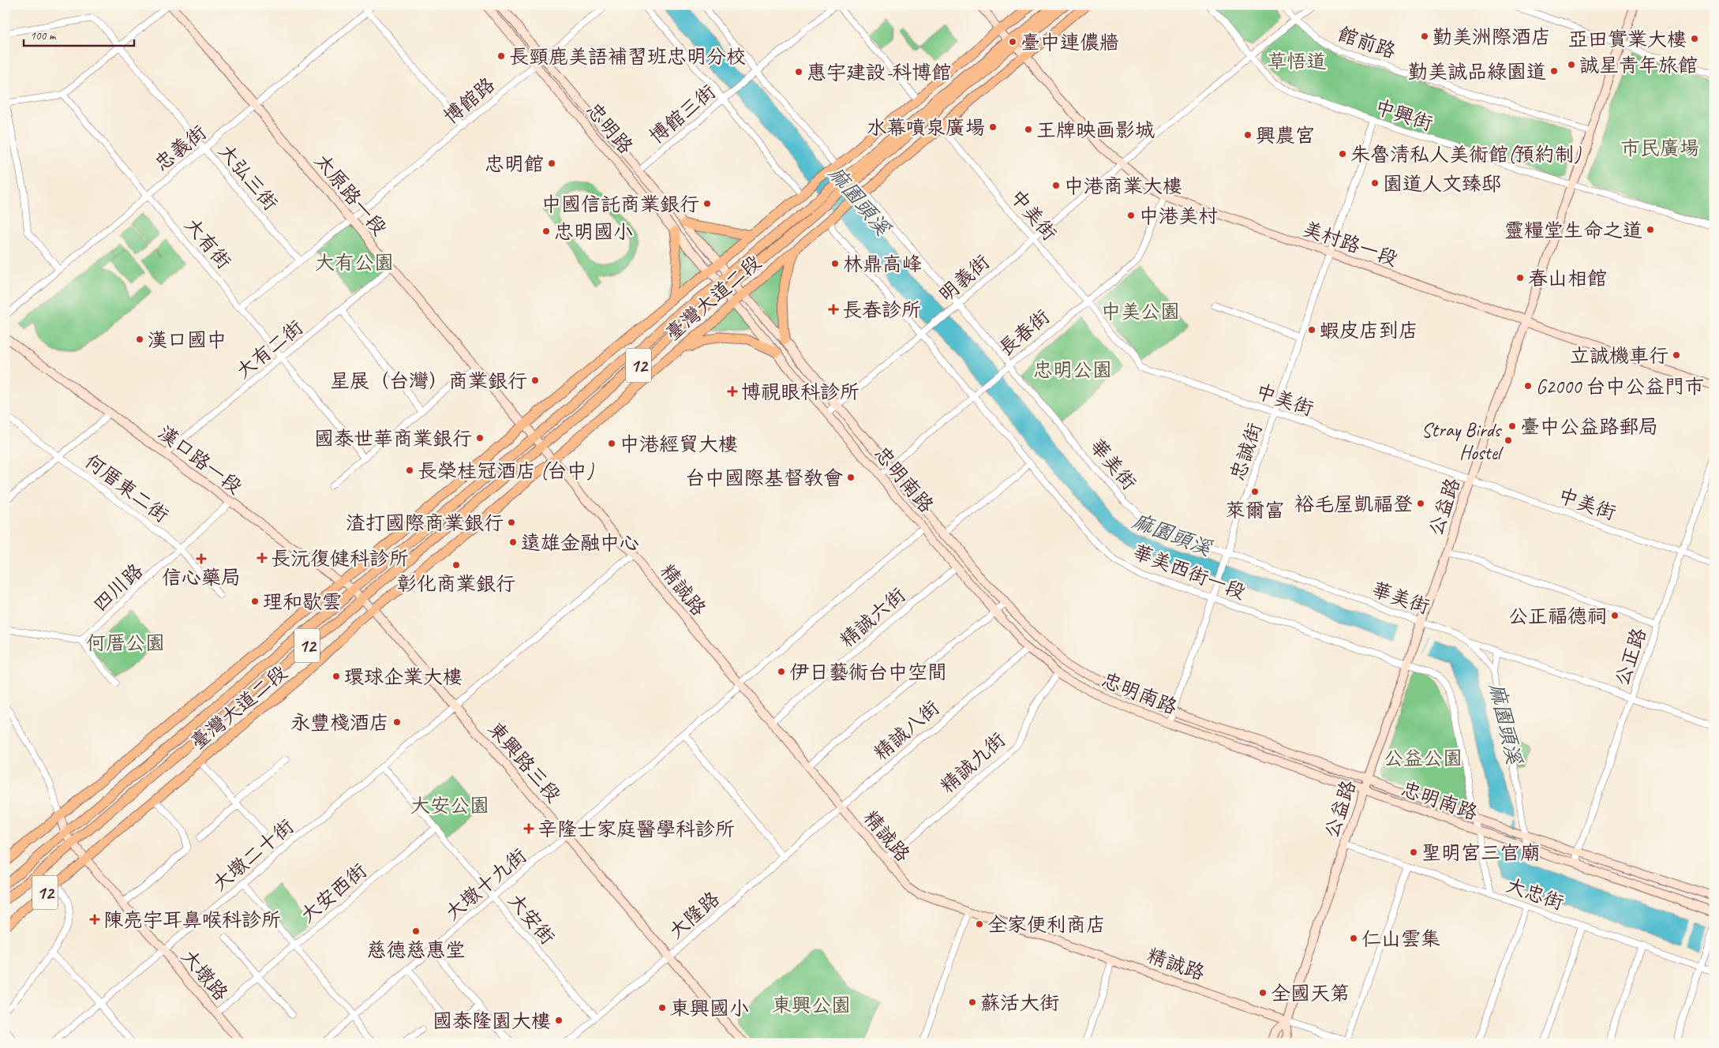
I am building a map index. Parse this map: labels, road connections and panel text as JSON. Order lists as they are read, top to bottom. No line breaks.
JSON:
{"streets":{"main road":["忠明路","太原路一段","美村路一段","臺灣大道二段","12","漢口路一段","忠明南路","公益路","精誠路","東興路三段","大墩路"],"street":["館前路","博館路","博館三街","中興街","忠義街","大弘三街","中美街","大有街","明義街","長春街","大有二街","忠誠街","華美街","何厝東二街","華美西街一段","四川路","精誠六街","公正路","精誠八街","精誠九街","大墩二十街","大墩十九街","大安西街","大忠街","大隆路","大安街"]},"crossings":[["館前路","明義街"],["館前路","公益路"],["博館路","忠明路"],["博館路","大弘三街"],["博館路","太原路一段"],["博館路","大有街"],["博館三街","忠明路"],["中興街","明義街"],["中興街","忠誠街"],["中興街","公益路"],["忠明路","臺灣大道二段"],["忠明路","忠明南路"],["忠義街","大弘三街"],["忠義街","太原路一段"],["忠義街","大有街"],["太原路一段","臺灣大道二段"],["太原路一段","大有二街"],["太原路一段","精誠路"],["中美街","明義街"],["中美街","臺灣大道二段"],["中美街","長春街"],["中美街","忠誠街"],["中美街","公益路"],["中美街","公正路"],["大有街","大有二街"],["美村路一段","明義街"],["美村路一段","臺灣大道二段"],["美村路一段","長春街"],["美村路一段","忠誠街"],["美村路一段","公益路"],["明義街","華美街"],["明義街","忠明南路"],["明義街","華美西街一段"],["臺灣大道二段","漢口路一段"],["臺灣大道二段","華美街"],["臺灣大道二段","忠明南路"],["臺灣大道二段","華美西街一段"],["臺灣大道二段","精誠路"],["臺灣大道二段","東興路三段"],["臺灣大道二段","大墩路"],["長春街","華美街"],["長春街","忠明南路"],["長春街","華美西街一段"],["大有二街","漢口路一段"],["忠誠街","華美街"],["忠誠街","忠明南路"],["忠誠街","華美西街一段"],["漢口路一段","四川路"],["漢口路一段","東興路三段"],["華美街","公益路"],["華美街","公正路"],["忠明南路","公益路"],["忠明南路","華美西街一段"],["忠明南路","精誠六街"],["忠明南路","公正路"],["忠明南路","精誠八街"],["忠明南路","精誠九街"],["忠明南路","大墩十九街"],["何厝東二街","四川路"],["公益路","華美西街一段"],["公益路","精誠路"],["公益路","大忠街"],["華美西街一段","大忠街"],["精誠路","精誠六街"],["精誠路","精誠八街"],["精誠路","精誠九街"],["精誠路","大墩二十街"],["精誠路","大墩十九街"],["精誠路","大隆路"],["精誠八街","大隆路"],["東興路三段","大墩二十街"],["東興路三段","大墩十九街"],["東興路三段","大隆路"],["大墩二十街","大安街"],["大墩二十街","大墩路"],["大墩十九街","大安街"],["大安西街","大安街"],["大安西街","大墩路"],["大隆路","大安街"]],"water":["麻園頭溪"],"parks":["草悟道","市民廣場","大有公園","中美公園","忠明公園","何厝公園","公益公園","大安公園","東興公園"],"places":{"other":["勤美洲際酒店","亞田實業大樓","臺中連儂牆","長頸鹿美語補習班忠明分校","誠星青年旅館","勤美誠品綠園道","惠宇建設-科博館","水幕噴泉廣場","王牌映画影城","興農宮","朱魯清私人美術館(預約制)","忠明館","園道人文臻邸","中港商業大樓","中國信託商業銀行","中港美村","靈糧堂生命之道","忠明國小","林鼎高峰","春山相館","蝦皮店到店","漢口國中","立誠機車行","星展（台灣）商業銀行","G2000 台中公益門市","臺中公益路郵局","國泰世華商業銀行","Stray Birds Hostel","中港經貿大樓","長榮桂冠酒店 (台中)","台中國際基督教會","萊爾富","裕毛屋凱福登","渣打國際商業銀行","遠雄金融中心","彰化商業銀行","理和歇雲","公正福德祠","伊日藝術台中空間","環球企業大樓","永豐棧酒店","聖明宮三官廟","全家便利商店","慈德慈惠堂","仁山雲集","全國天第","蘇活大街","東興國小","國泰隆園大樓"],"health":["長春診所","博視眼科診所","長沅復健科診所","信心藥局","辛隆士家庭醫學科診所","陳亮宇耳鼻喉科診所"]},"scale_bar":"100 m"}
